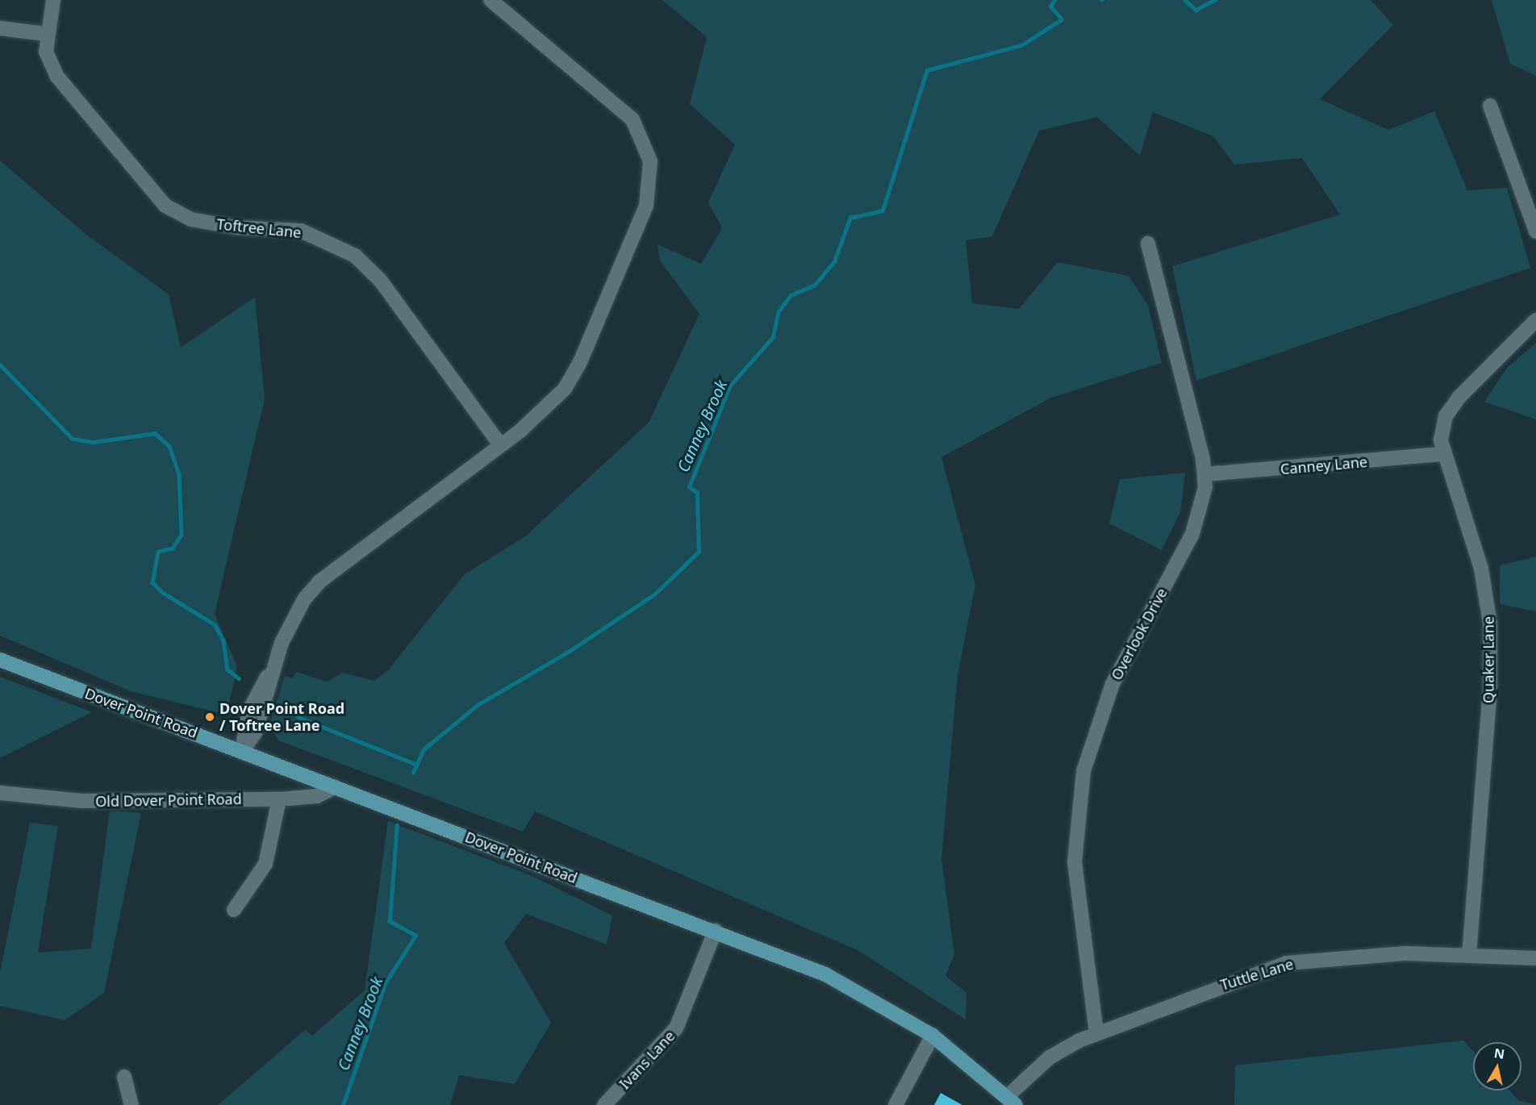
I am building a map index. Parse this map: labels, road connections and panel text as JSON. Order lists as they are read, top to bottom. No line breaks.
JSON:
{"streets":{"main road":["Dover Point Road"],"street":["Toftree Lane","Canney Lane","Overlook Drive","Quaker Lane","Old Dover Point Road","Tuttle Lane","Ivans Lane"]},"crossings":[["Canney Lane","Overlook Drive"],["Canney Lane","Quaker Lane"],["Overlook Drive","Tuttle Lane"],["Quaker Lane","Tuttle Lane"],["Dover Point Road","Old Dover Point Road"],["Dover Point Road","Tuttle Lane"],["Dover Point Road","Ivans Lane"]],"water":["Canney Brook"],"places":["Dover Point Road / Toftree Lane"],"north":"top"}
